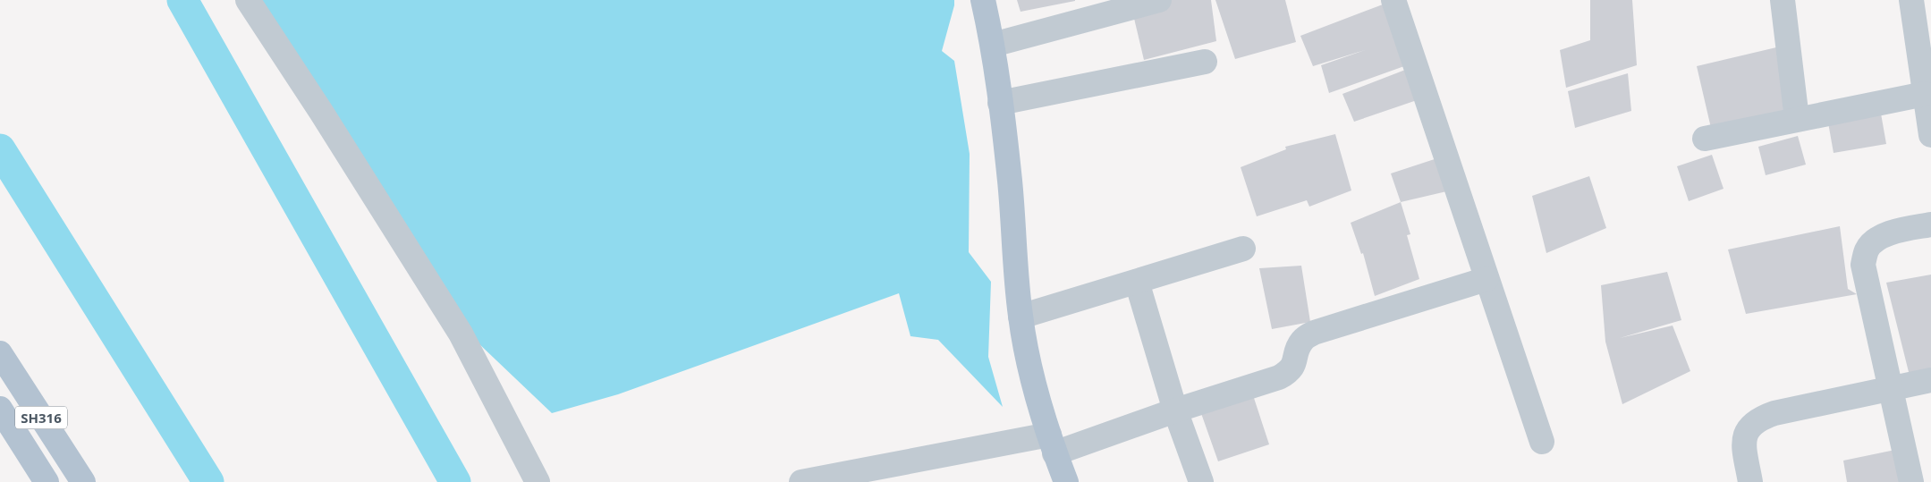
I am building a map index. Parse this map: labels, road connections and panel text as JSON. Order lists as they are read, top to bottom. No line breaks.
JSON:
{"streets":{"main road":["SH316"]}}
